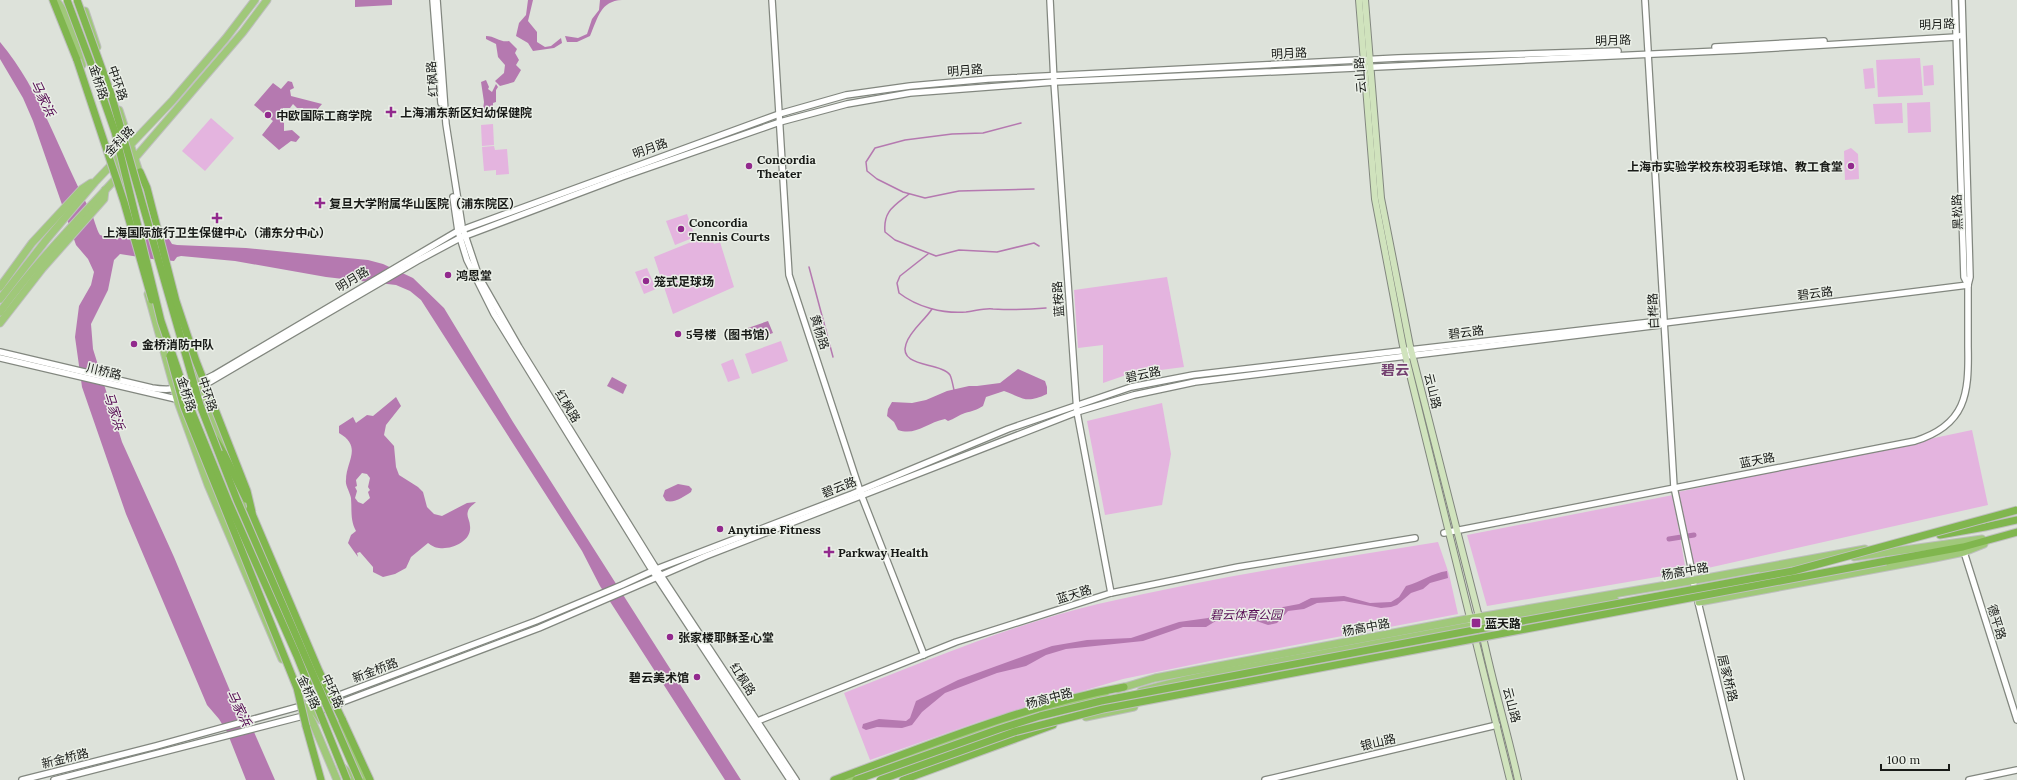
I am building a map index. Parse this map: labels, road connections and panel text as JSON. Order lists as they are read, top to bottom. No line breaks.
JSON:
{"streets":{"highway":["中环路","杨高中路"],"main road":["云山路","金桥路","金科路"],"street":["明月路","红枫路","黑松路","碧云路","蓝桉路","白桦路","黄杨路","川桥路","蓝天路","德平路","新金桥路","居家桥路","银山路"]},"crossings":[["明月路","云山路"],["明月路","红枫路"],["明月路","金桥路"],["明月路","黑松路"],["明月路","蓝桉路"],["明月路","白桦路"],["明月路","黄杨路"],["明月路","川桥路"],["云山路","碧云路"],["云山路","蓝天路"],["云山路","杨高中路"],["云山路","银山路"],["红枫路","碧云路"],["红枫路","蓝天路"],["红枫路","新金桥路"],["金桥路","中环路"],["金桥路","金科路"],["金桥路","川桥路"],["金桥路","新金桥路"],["黑松路","碧云路"],["黑松路","蓝天路"],["碧云路","蓝桉路"],["碧云路","白桦路"],["碧云路","黄杨路"],["碧云路","新金桥路"],["蓝桉路","蓝天路"],["白桦路","蓝天路"],["黄杨路","蓝天路"],["杨高中路","居家桥路"]],"districts":["碧云"],"water":["马家浜"],"parks":["碧云体育公园"],"places":{"health":["上海浦东新区妇幼保健院","复旦大学附属华山医院（浦东院区）","上海国际旅行卫生保健中心（浦东分中心）","Parkway Health"],"other":["中欧国际工商学院","Concordia Theater","上海市实验学校东校羽毛球馆、教工食堂","Concordia Tennis Courts","鸿恩堂","笼式足球场","5号楼（图书馆）","金桥消防中队","Anytime Fitness","张家楼耶稣圣心堂","碧云美术馆"],"transit":["蓝天路"]},"scale_bar":"100 m"}
